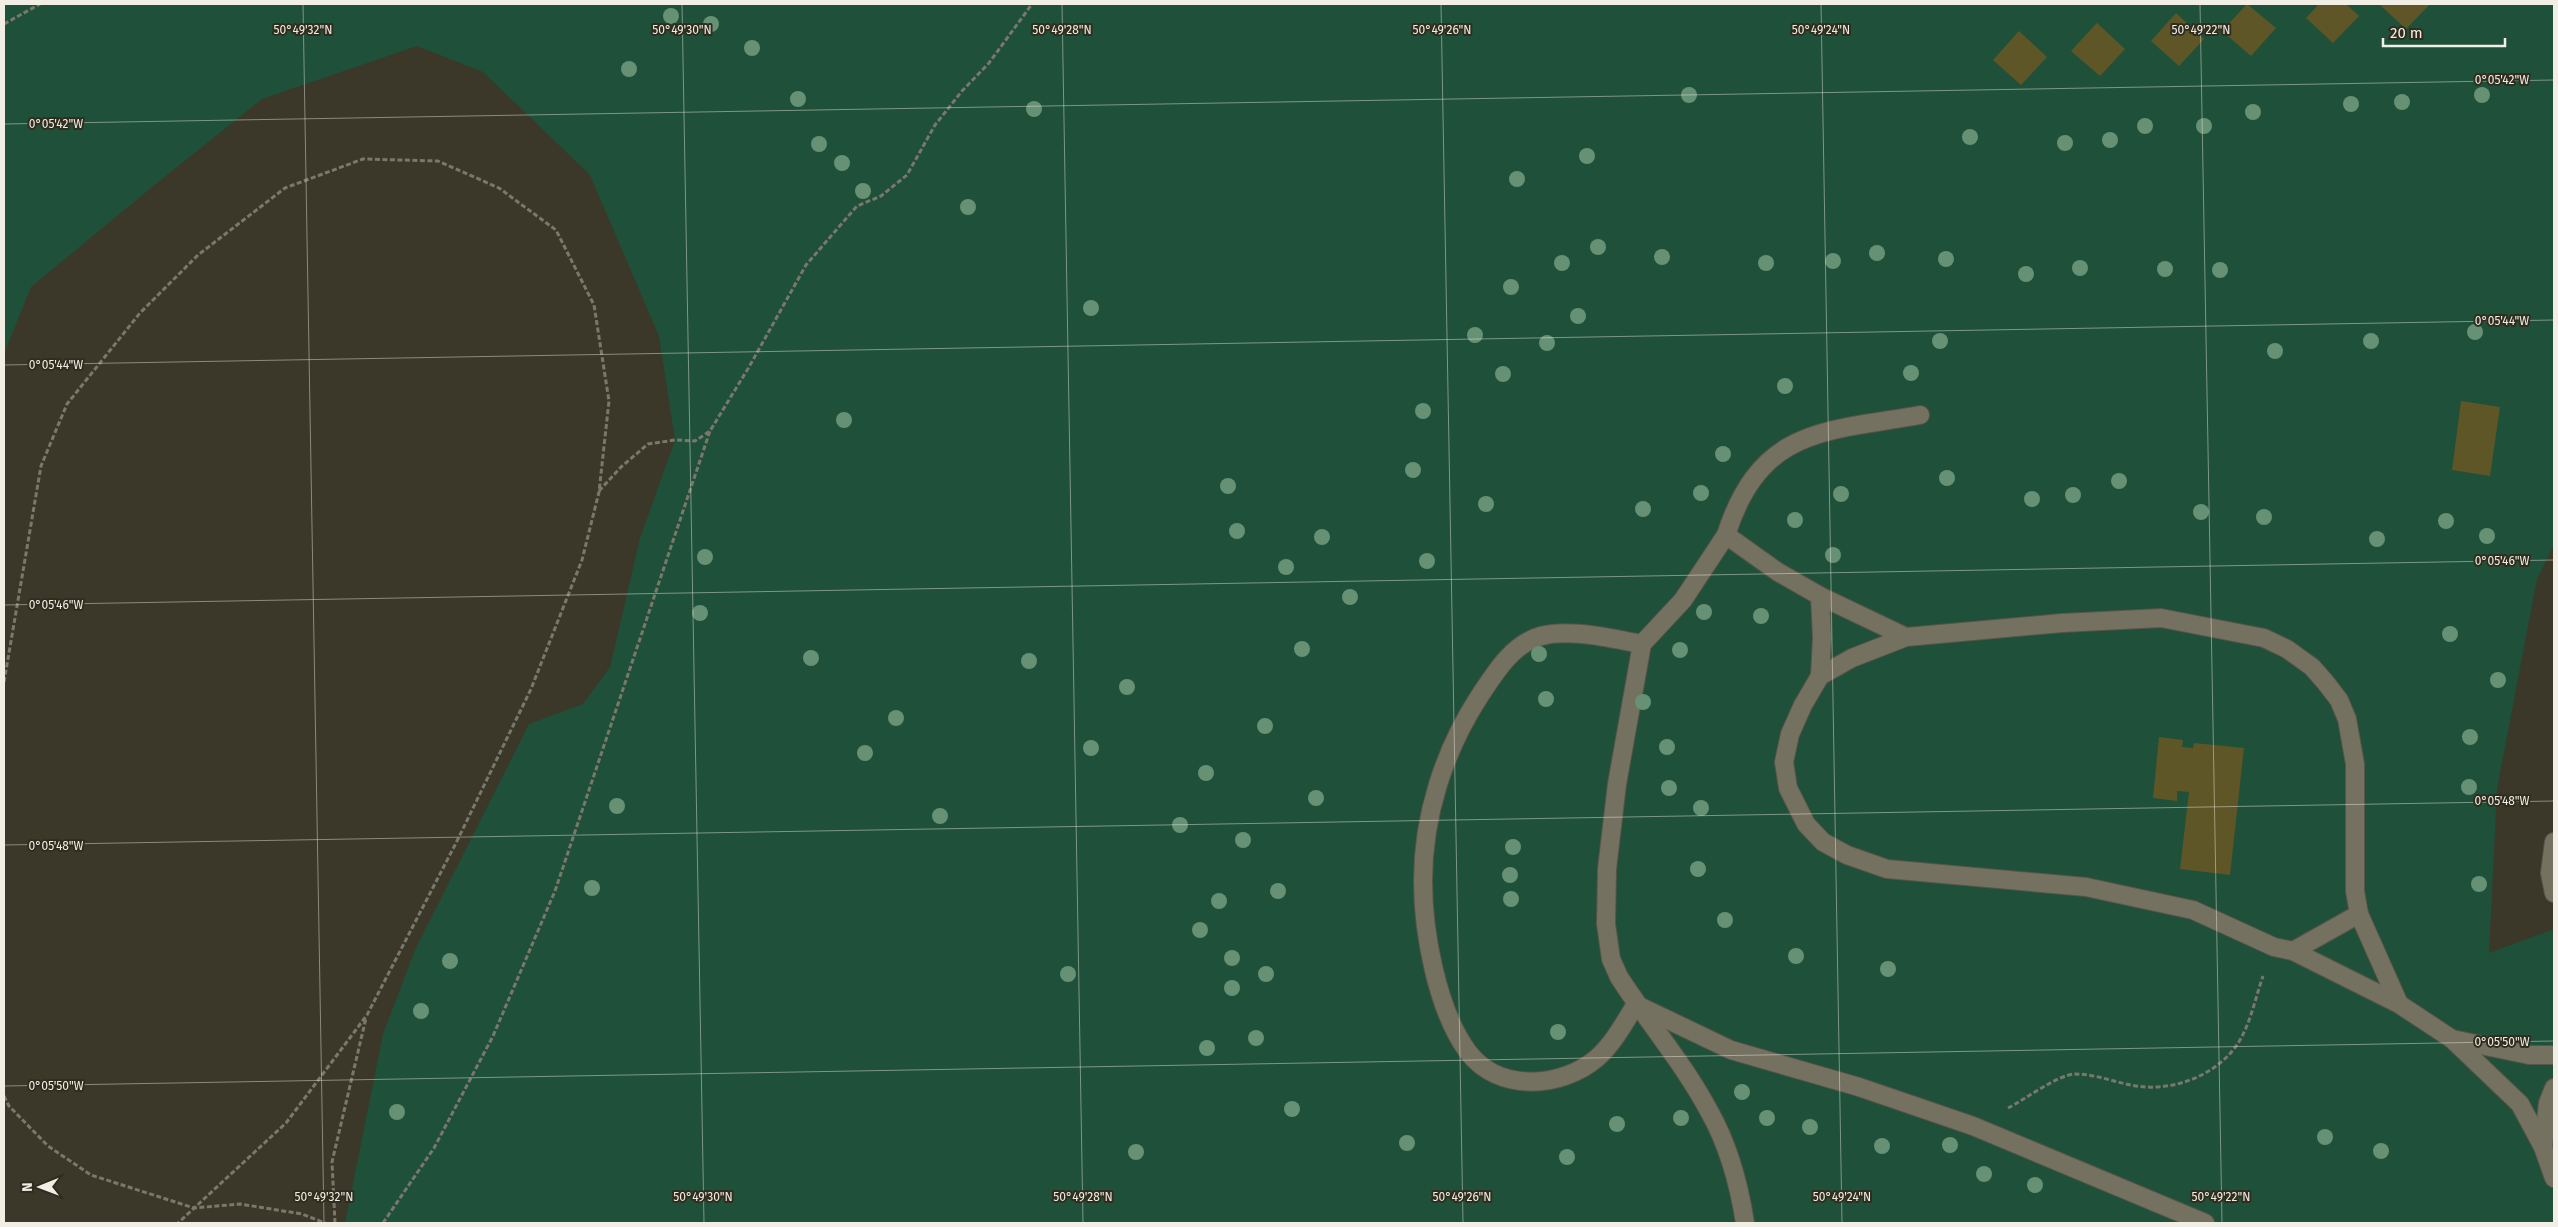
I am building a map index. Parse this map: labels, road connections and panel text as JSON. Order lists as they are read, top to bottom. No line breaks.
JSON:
{"scale_bar":"20 m","north":"left","coordinates":["50°49'32\"N","50°49'30\"N","50°49'28\"N","50°49'26\"N","50°49'24\"N","50°49'22\"N","0°05'42\"W","0°05'44\"W","0°05'46\"W","0°05'48\"W","0°05'50\"W"]}
